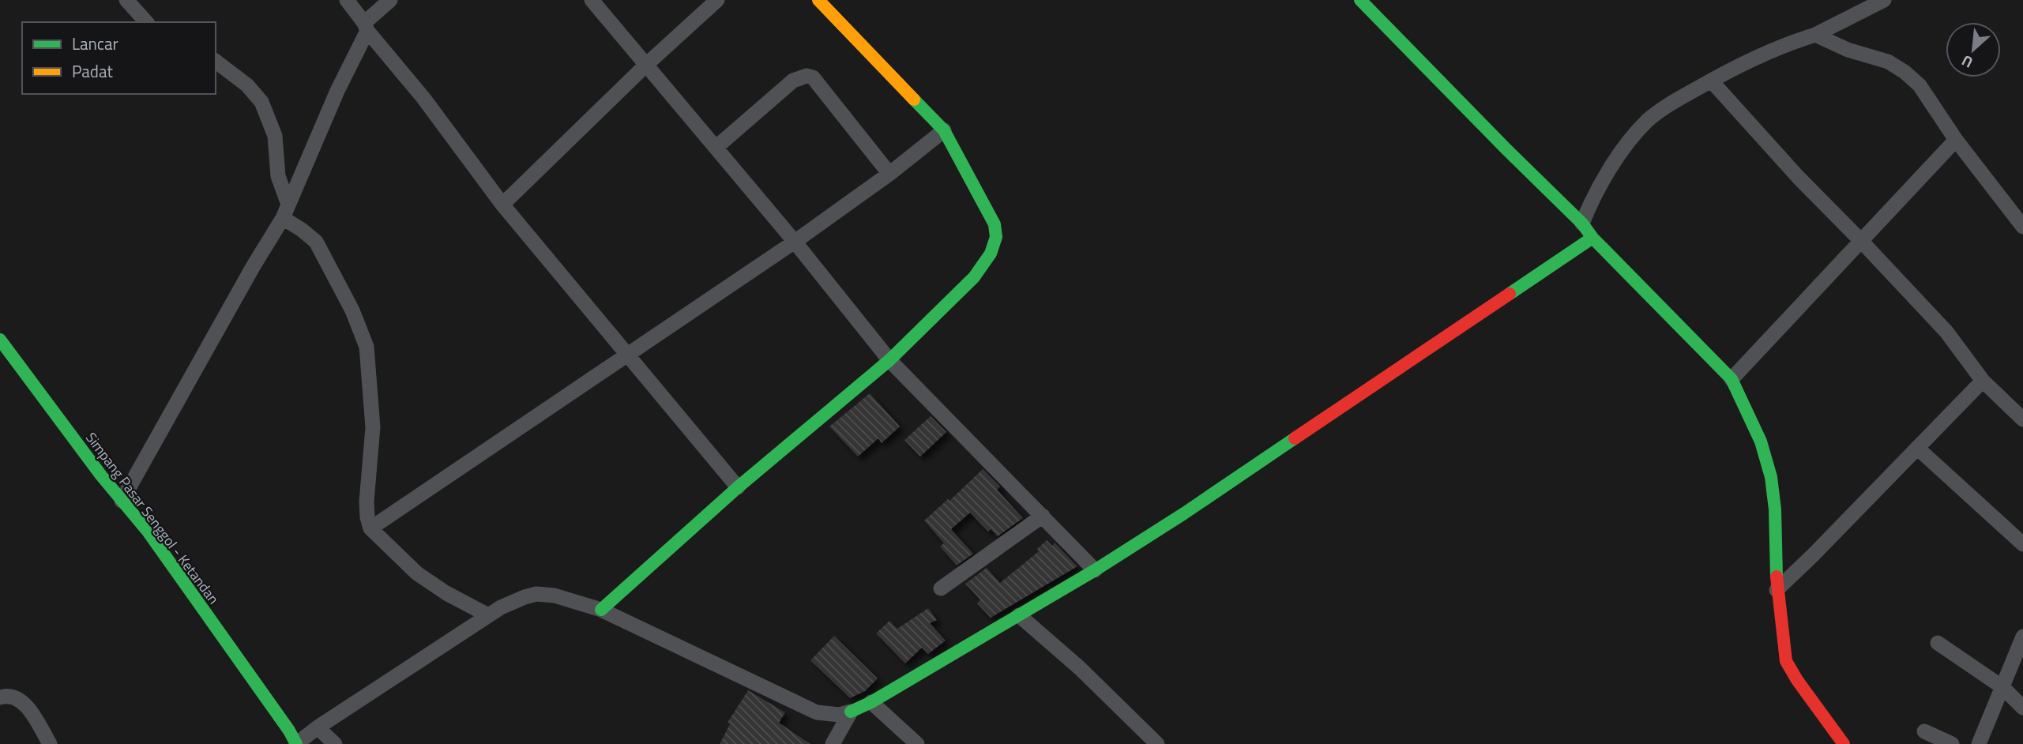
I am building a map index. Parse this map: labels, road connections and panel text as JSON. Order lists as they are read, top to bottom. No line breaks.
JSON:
{"streets":{"street":["Simpang Pasar Senggol - Ketandan"]},"legend":["Lancar","Padat"],"north":"bottom left"}
